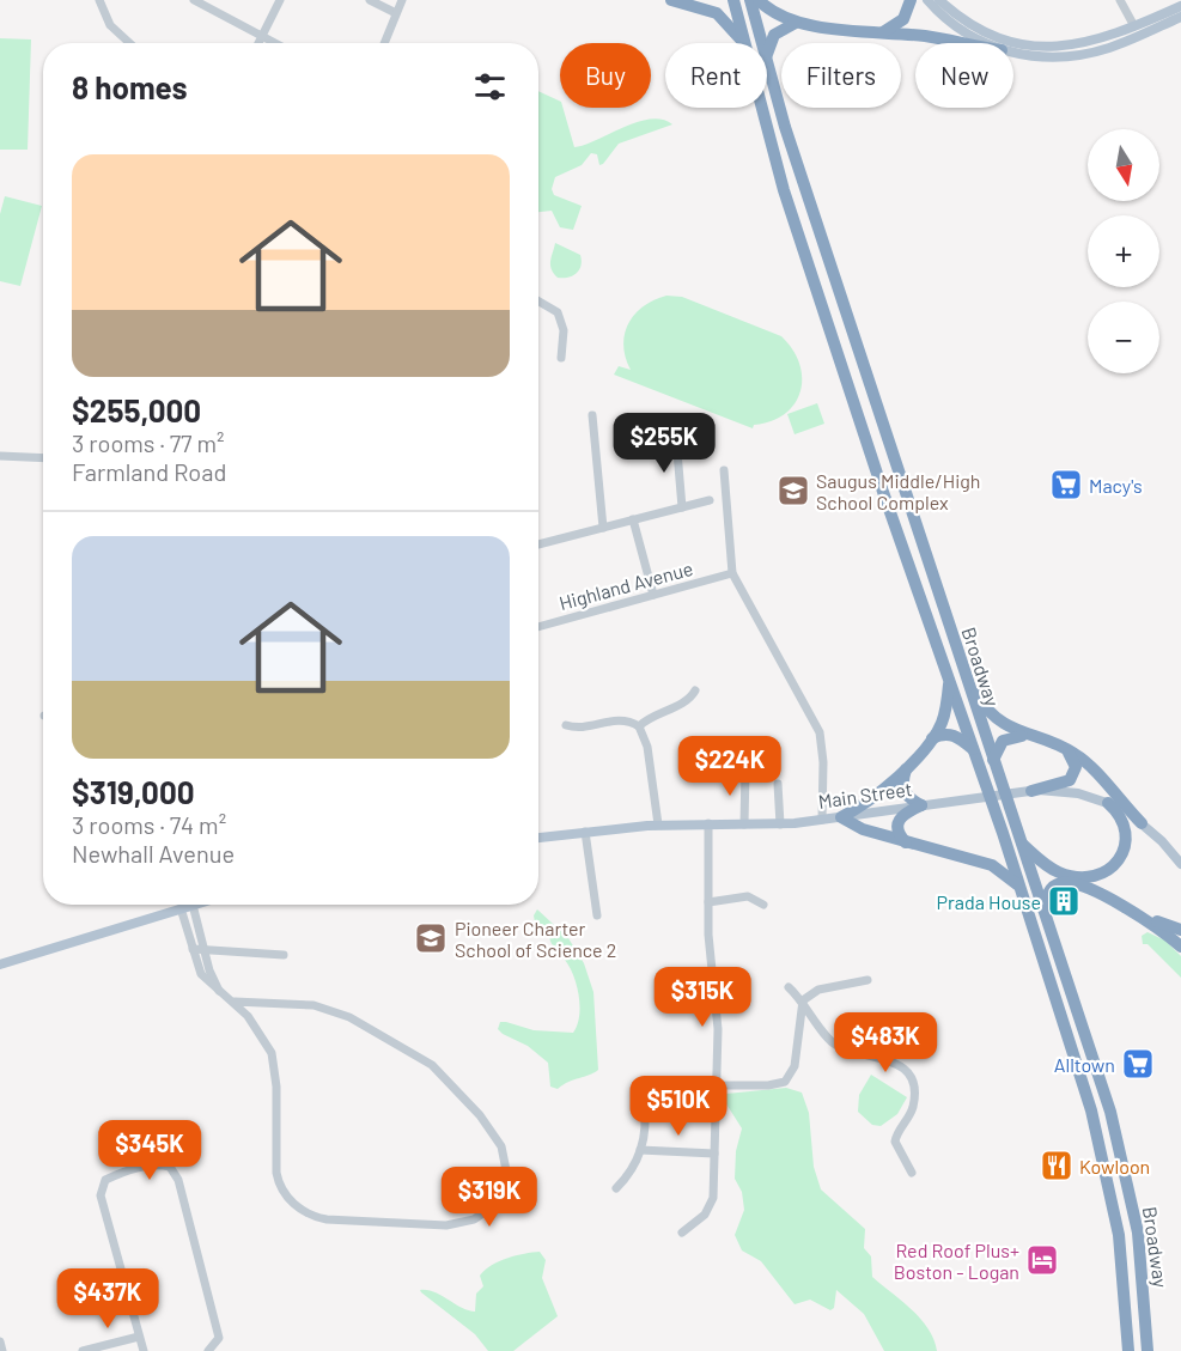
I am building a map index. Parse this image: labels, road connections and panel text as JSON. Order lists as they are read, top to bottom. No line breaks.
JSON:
{"streets":{"highway":["Broadway"],"main road":["Main Street"],"street":["Highland Avenue"]},"places":{"supermarket":["Macy's","Alltown"],"school or university":["Saugus Middle/High School Complex","Pioneer Charter School of Science 2"],"building":["Prada House"],"restaurant":["Kowloon"],"hotel":["Red Roof Plus+ Boston - Logan"]},"north":"bottom","page":{"chip":["Buy","Rent","Filters","New"],"heading":"8 homes","map_buttons":["+","−"],"list":[{"name":"$255,000","note":"3 rooms · 77 m² · Farmland Road"},{"name":"$319,000","note":"3 rooms · 74 m² · Newhall Avenue"}],"price":["$255K","$224K","$315K","$483K","$510K","$345K","$319K","$437K"]}}
